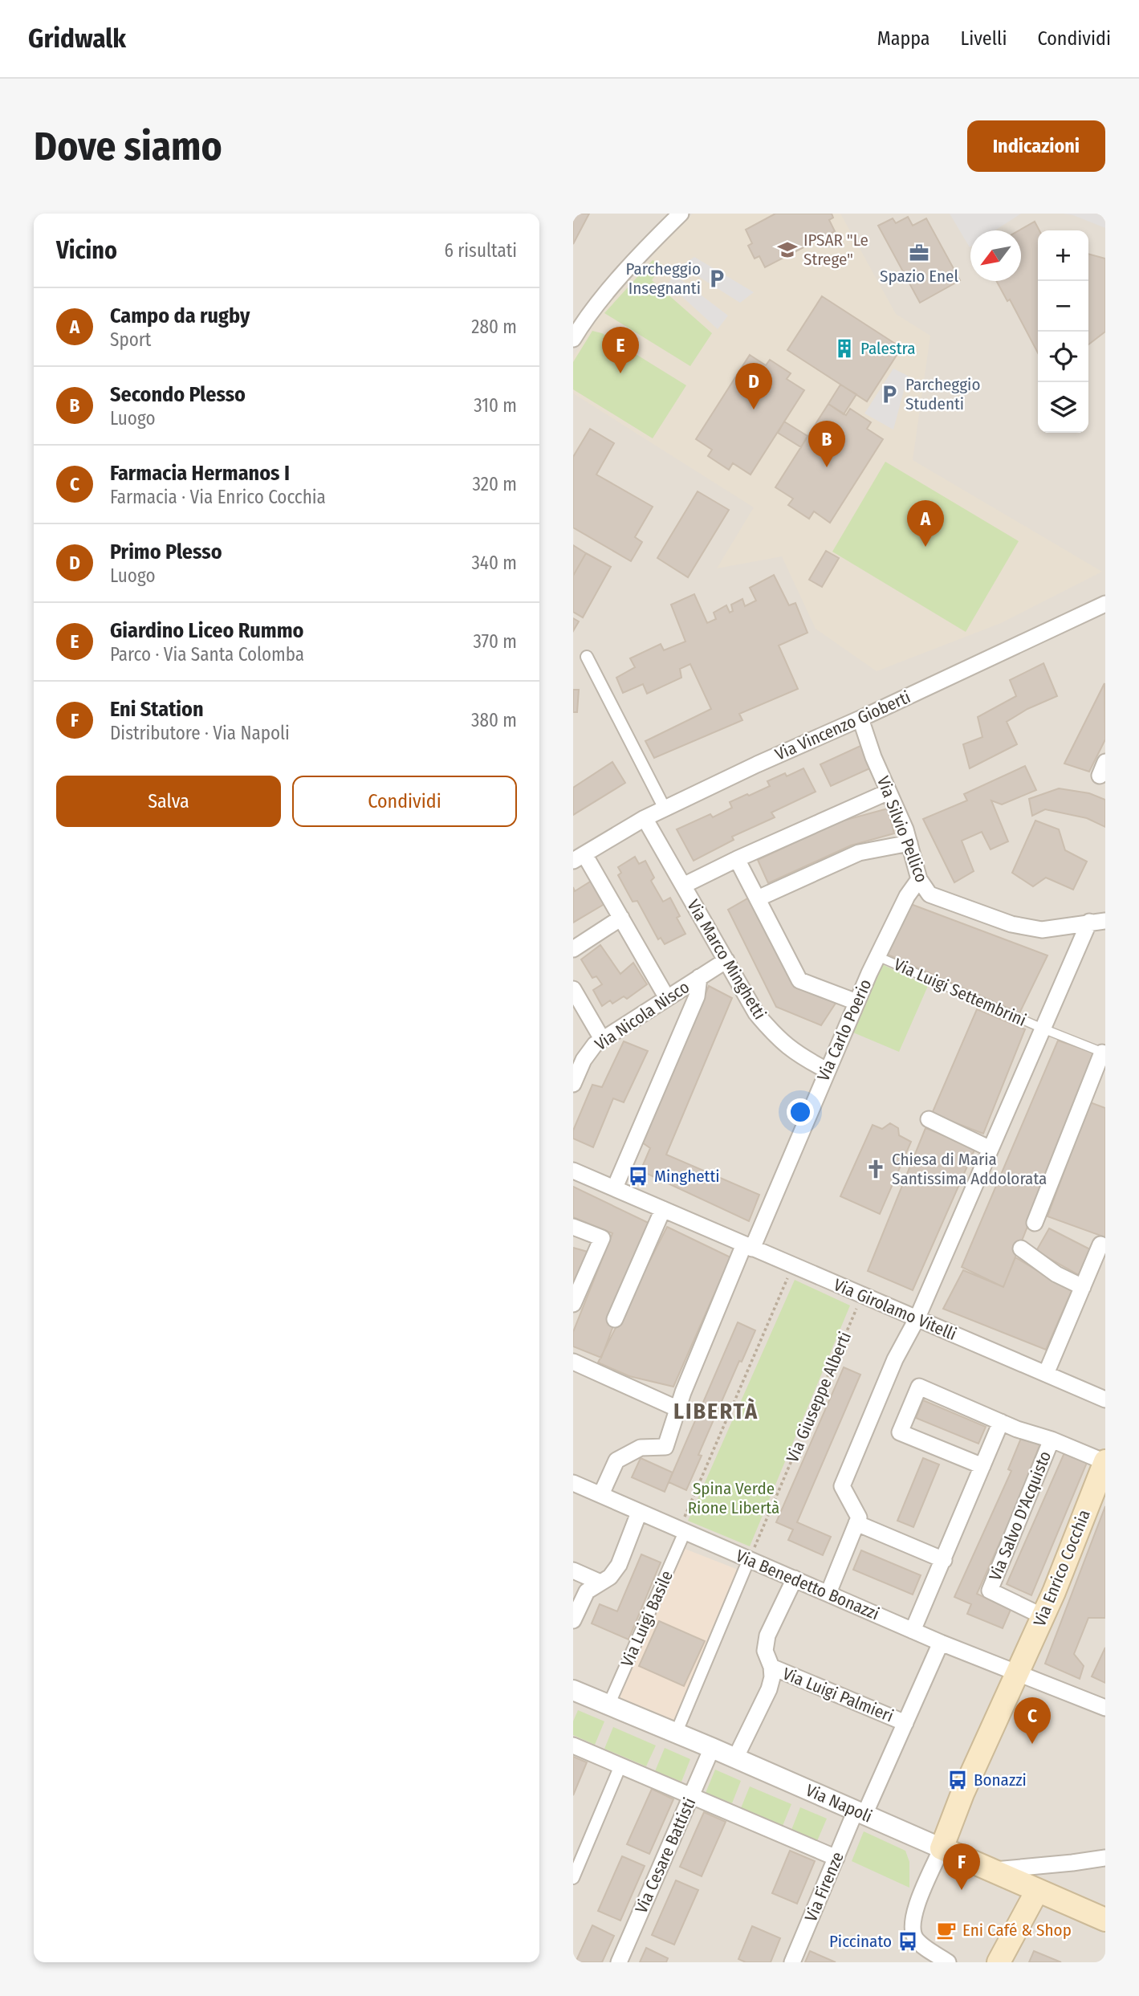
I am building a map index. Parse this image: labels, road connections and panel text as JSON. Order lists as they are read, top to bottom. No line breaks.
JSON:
{"streets":{"main road":["Via Enrico Cocchia","Via Napoli"],"street":["Via Vincenzo Gioberti","Via Silvio Pellico","Via Marco Minghetti","Via Luigi Settembrini","Via Nicola Nisco","Via Carlo Poerio","Via Girolamo Vitelli","Via Salvo D'Acquisto","Via Benedetto Bonazzi","Via Luigi Basile","Via Luigi Palmieri","Via Cesare Battisti","Via Firenze"],"path":["Via Giuseppe Alberti"]},"crossings":[["Via Vincenzo Gioberti","Via Silvio Pellico"],["Via Vincenzo Gioberti","Via Marco Minghetti"],["Via Vincenzo Gioberti","Via Nicola Nisco"],["Via Silvio Pellico","Via Marco Minghetti"],["Via Silvio Pellico","Via Luigi Settembrini"],["Via Silvio Pellico","Via Carlo Poerio"],["Via Marco Minghetti","Via Nicola Nisco"],["Via Marco Minghetti","Via Carlo Poerio"],["Via Luigi Settembrini","Via Carlo Poerio"],["Via Luigi Settembrini","Via Girolamo Vitelli"],["Via Carlo Poerio","Via Girolamo Vitelli"],["Via Giuseppe Alberti","Via Benedetto Bonazzi"],["Via Salvo D'Acquisto","Via Enrico Cocchia"],["Via Enrico Cocchia","Via Benedetto Bonazzi"],["Via Enrico Cocchia","Via Napoli"],["Via Benedetto Bonazzi","Via Luigi Basile"],["Via Benedetto Bonazzi","Via Firenze"],["Via Luigi Basile","Via Napoli"],["Via Luigi Palmieri","Via Firenze"],["Via Napoli","Via Cesare Battisti"],["Via Napoli","Via Firenze"]],"districts":["LIBERTÀ"],"parks":["Spina Verde Rione Libertà"],"places":{"school or university":["IPSAR \"Le Strege\""],"office":["Spazio Enel"],"parking":["Parcheggio Insegnanti","Parcheggio Studenti"],"building":["Palestra"],"church":["Chiesa di Maria Santissima Addolorata"],"bus stop":["Minghetti","Bonazzi","Piccinato"],"cafe":["Eni Café & Shop"]},"north":"bottom left","page":{"header":"Gridwalk","nav":["Mappa","Livelli","Condividi"],"buttons":["Indicazioni",["Salva","Condividi"]],"title":"Dove siamo","heading":["Vicino","6 risultati"],"map_buttons":["+","−"],"list":[{"mark":"A","name":"Campo da rugby","note":"Sport","value":"280 m"},{"mark":"B","name":"Secondo Plesso","note":"Luogo","value":"310 m"},{"mark":"C","name":"Farmacia Hermanos I","note":"Farmacia · Via Enrico Cocchia","value":"320 m"},{"mark":"D","name":"Primo Plesso","note":"Luogo","value":"340 m"},{"mark":"E","name":"Giardino Liceo Rummo","note":"Parco · Via Santa Colomba","value":"370 m"},{"mark":"F","name":"Eni Station","note":"Distributore · Via Napoli","value":"380 m"}],"pins":["E","D","B","A","C","F"]}}
